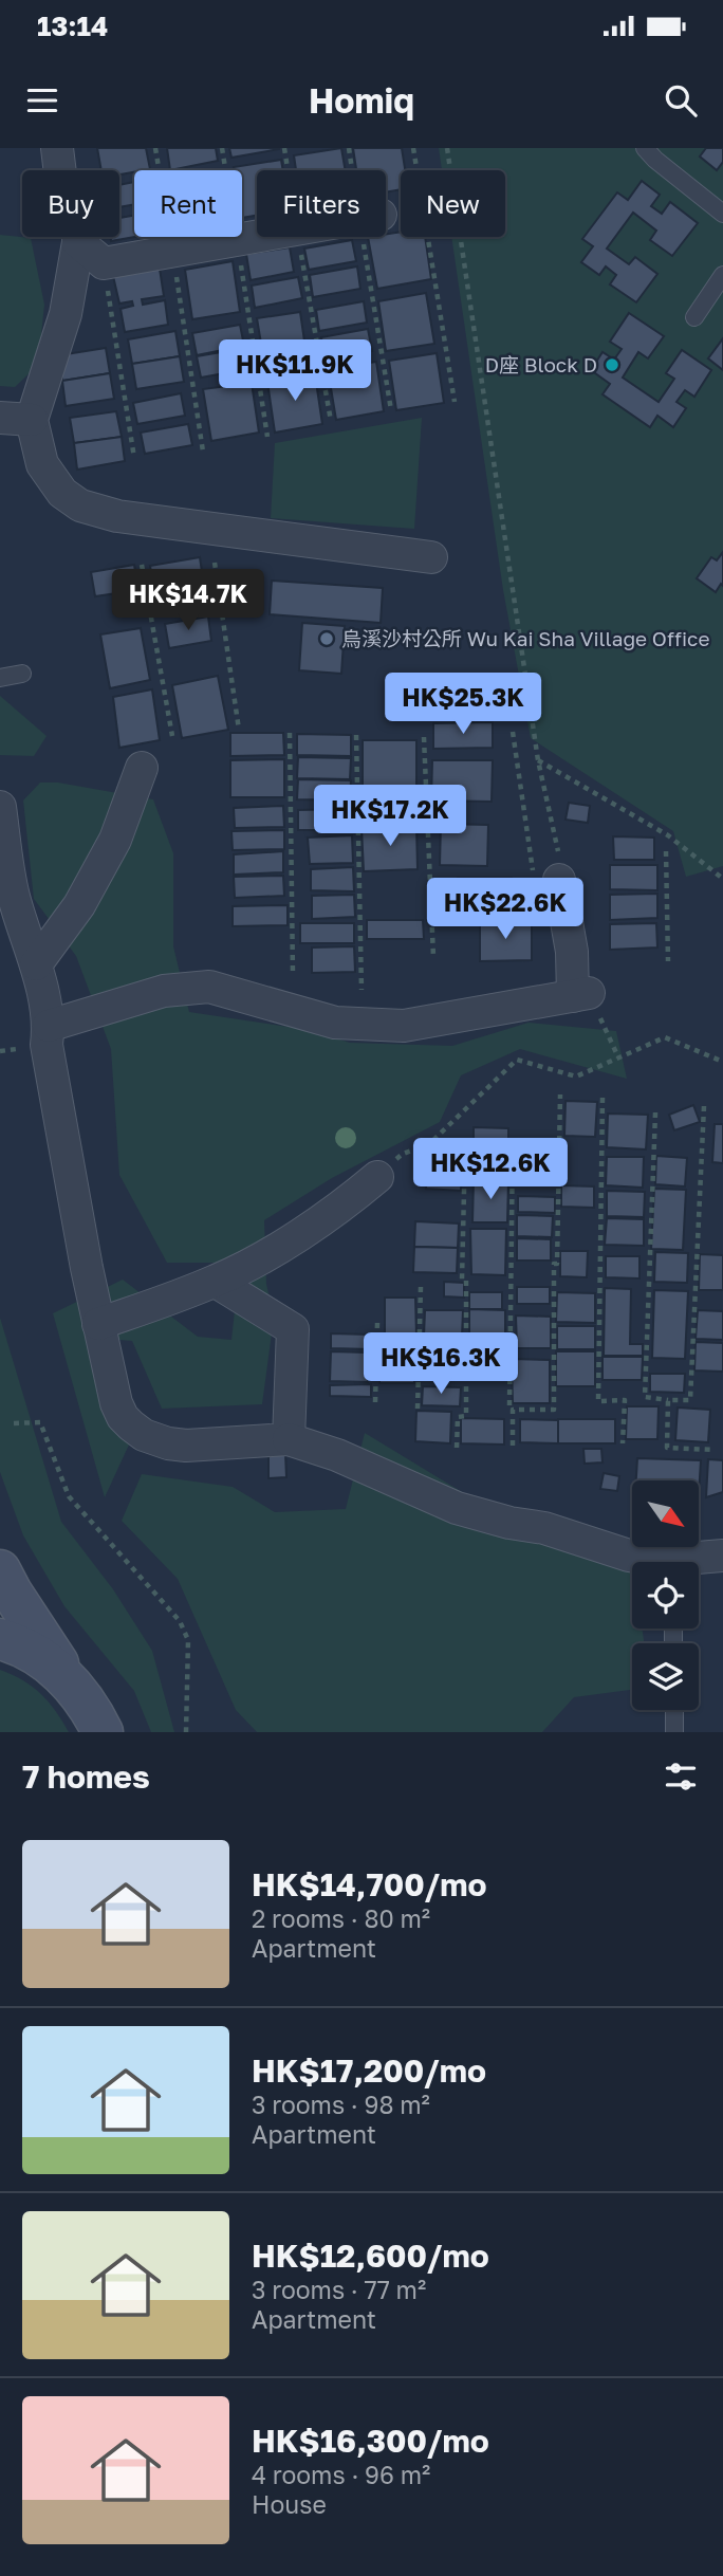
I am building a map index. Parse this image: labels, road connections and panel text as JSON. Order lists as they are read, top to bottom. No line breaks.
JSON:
{"places":["D座 Block D","烏溪沙村公所 Wu Kai Sha Village Office"],"north":"bottom right","page":{"status":"13:14","header":"Homiq","chip":["Buy","Rent","Filters","New"],"price":["HK$11.9K","HK$14.7K","HK$25.3K","HK$17.2K","HK$22.6K","HK$12.6K","HK$16.3K"],"heading":"7 homes","list":[{"name":"HK$14,700/mo","note":"2 rooms · 80 m² · Apartment"},{"name":"HK$17,200/mo","note":"3 rooms · 98 m² · Apartment"},{"name":"HK$12,600/mo","note":"3 rooms · 77 m² · Apartment"},{"name":"HK$16,300/mo","note":"4 rooms · 96 m² · House"}]}}
